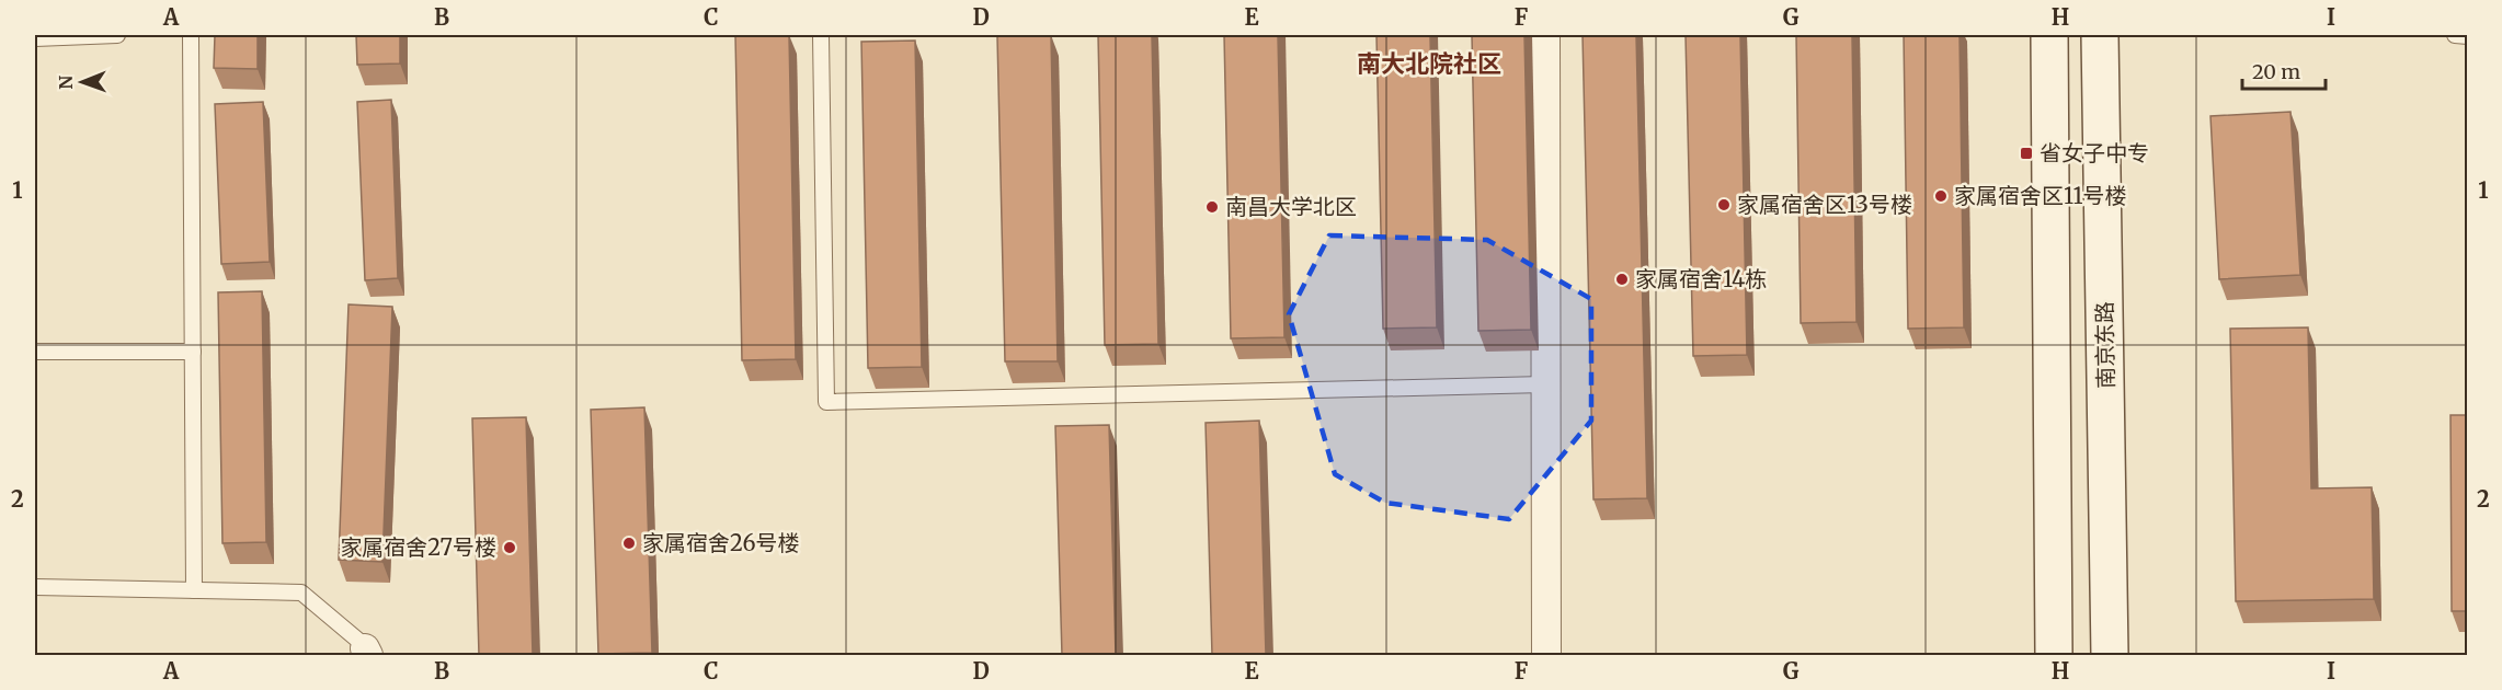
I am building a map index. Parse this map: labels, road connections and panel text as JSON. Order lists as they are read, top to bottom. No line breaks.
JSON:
{"streets":{"main road":["南京东路"]},"districts":["南大北院社区"],"places":{"transit":["省女子中专"],"other":["家属宿舍区11号楼","家属宿舍区13号楼","南昌大学北区","家属宿舍14栋","家属宿舍26号楼","家属宿舍27号楼"]},"scale_bar":"20 m","north":"left","grid":{"columns":["A","B","C","D","E","F","G","H","I"],"rows":["1","2"]}}
